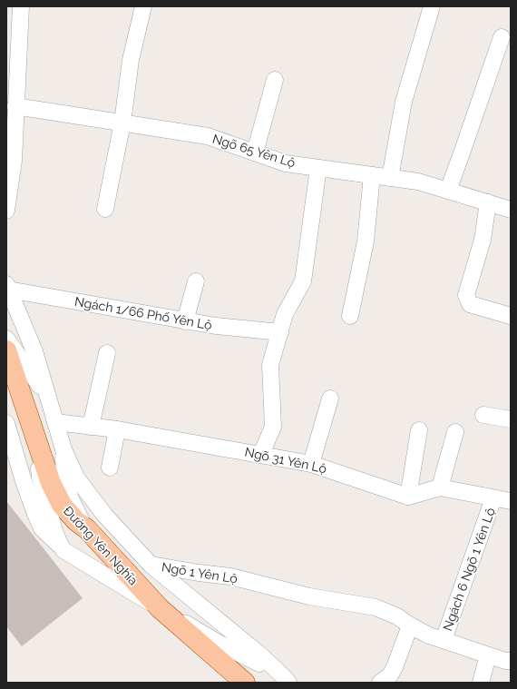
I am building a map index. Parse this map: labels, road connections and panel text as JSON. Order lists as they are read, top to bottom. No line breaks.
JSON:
{"streets":{"main road":["Đường Yên Nghĩa"],"lane":["Ngõ 65 Yên Lộ","Ngách 1/66 Phố Yên Lộ","Ngõ 31 Yên Lộ","Ngách 6 Ngõ 1 Yên Lộ","Ngõ 1 Yên Lộ"]},"crossings":[["Ngách 1/66 Phố Yên Lộ","Ngõ 1 Yên Lộ"],["Ngõ 31 Yên Lộ","Ngõ 1 Yên Lộ"],["Ngách 6 Ngõ 1 Yên Lộ","Ngõ 1 Yên Lộ"]]}
